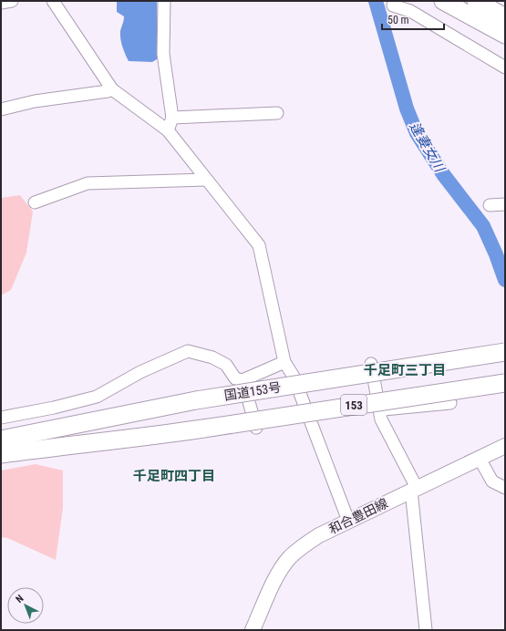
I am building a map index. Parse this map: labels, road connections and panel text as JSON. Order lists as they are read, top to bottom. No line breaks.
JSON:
{"streets":{"highway":["国道153号","153"],"main road":["和合豊田線"]},"districts":["千足町三丁目","千足町四丁目"],"water":["逢妻女川"],"scale_bar":"50 m","north":"top left"}
